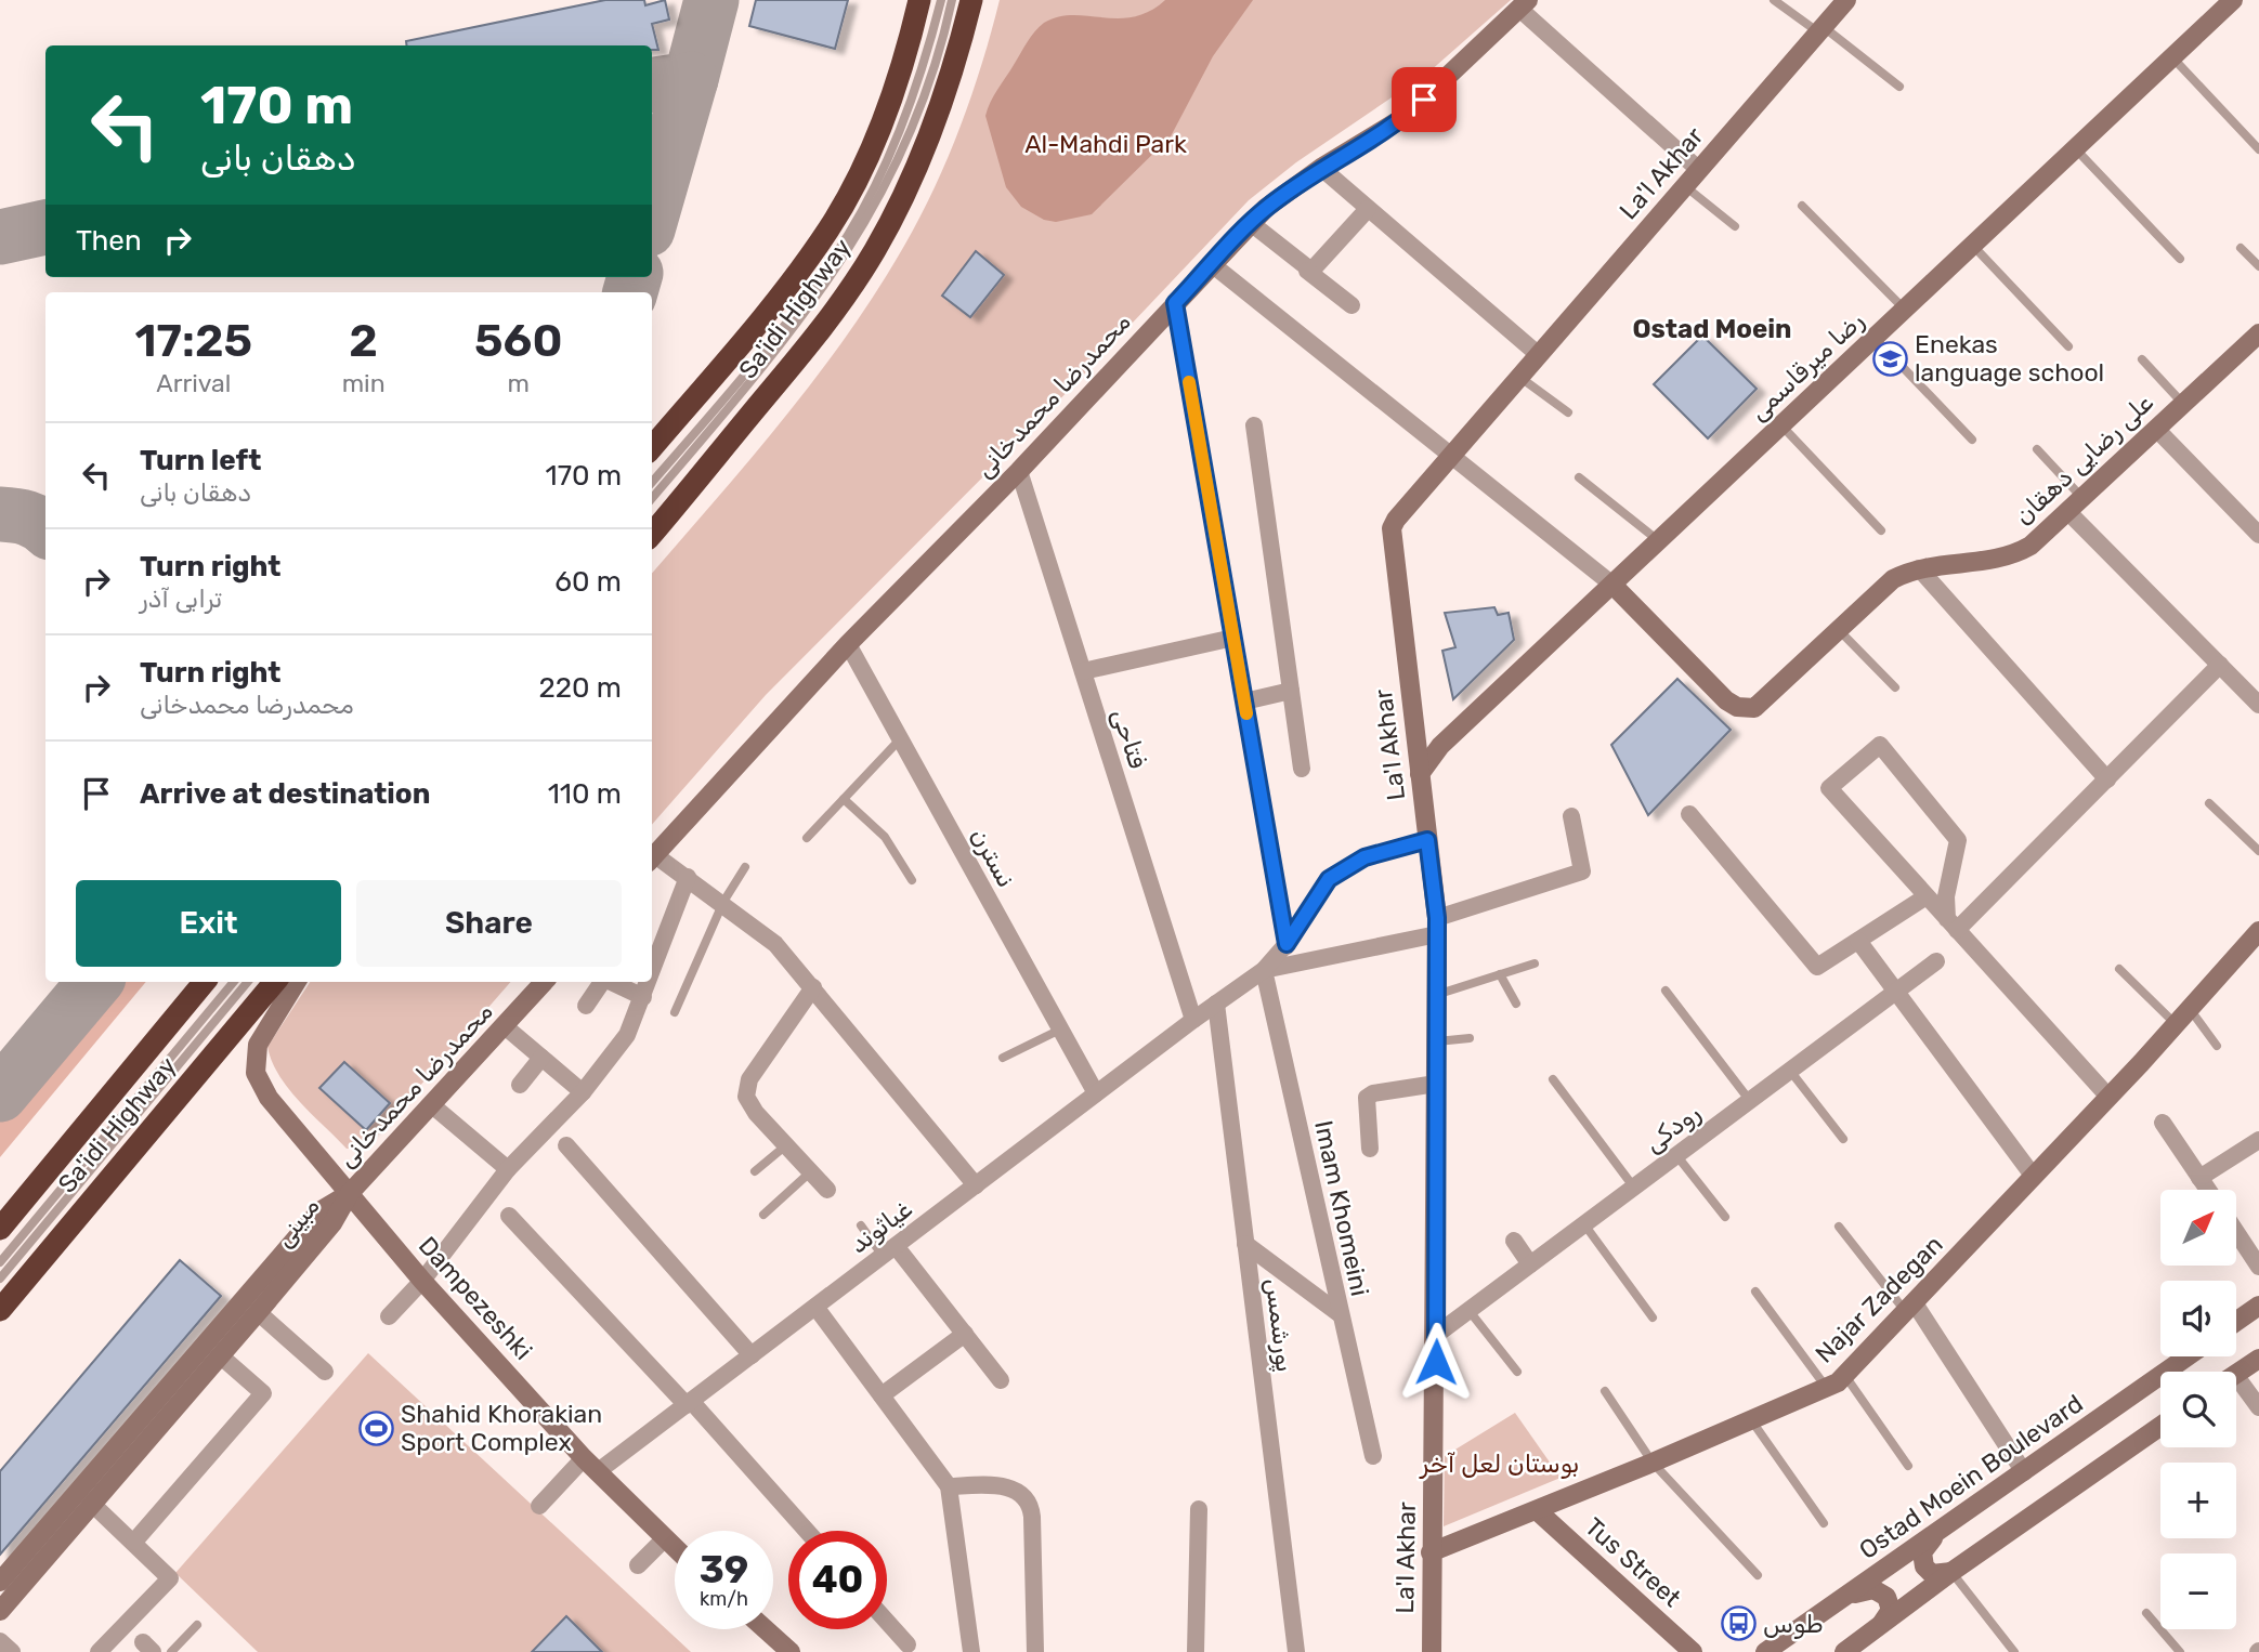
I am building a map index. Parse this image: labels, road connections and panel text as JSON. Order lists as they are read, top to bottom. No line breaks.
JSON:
{"streets":{"highway":["Sa'idi Highway"],"street":["La'l Akhar","رضا میرقاسمی","محمدرضا محمدخانی","علی رضایی دهقان","فتاحی","نسترن","رودکی","Imam Khomeini","مبینی","غیاثوند","Dampezeshki","Najar Zadegan","پورشمس","Ostad Moein Boulevard","Tus Street"]},"crossings":[["La'l Akhar","رضا میرقاسمی"],["La'l Akhar","رودکی"],["La'l Akhar","Najar Zadegan"],["رضا میرقاسمی","علی رضایی دهقان"],["محمدرضا محمدخانی","فتاحی"],["محمدرضا محمدخانی","نسترن"],["محمدرضا محمدخانی","مبینی"],["محمدرضا محمدخانی","Dampezeshki"],["فتاحی","غیاثوند"],["نسترن","غیاثوند"],["Imam Khomeini","غیاثوند"],["مبینی","Dampezeshki"],["غیاثوند","Dampezeshki"],["غیاثوند","پورشمس"],["Najar Zadegan","Tus Street"]],"districts":["Ostad Moein"],"parks":["Al-Mahdi Park","بوستان لعل آخر"],"places":{"school or university":["Enekas language school"],"sports":["Shahid Khorakian Sport Complex"],"bus stop":["طوس"]},"north":"top right","page":{"turn":["170 m","دهقان بانی"],"then":"Then","eta":["17:25","Arrival","2","min","560","m"],"list":[{"name":"Turn left","note":"دهقان بانی","value":"170 m"},{"name":"Turn right","note":"ترابی آذر","value":"60 m"},{"name":"Turn right","note":"محمدرضا محمدخانی","value":"220 m"},{"name":"Arrive at destination","value":"110 m"}],"buttons":["Exit","Share"],"map_buttons":["+","−"],"speed":"39 km/h","limit":"40"}}
